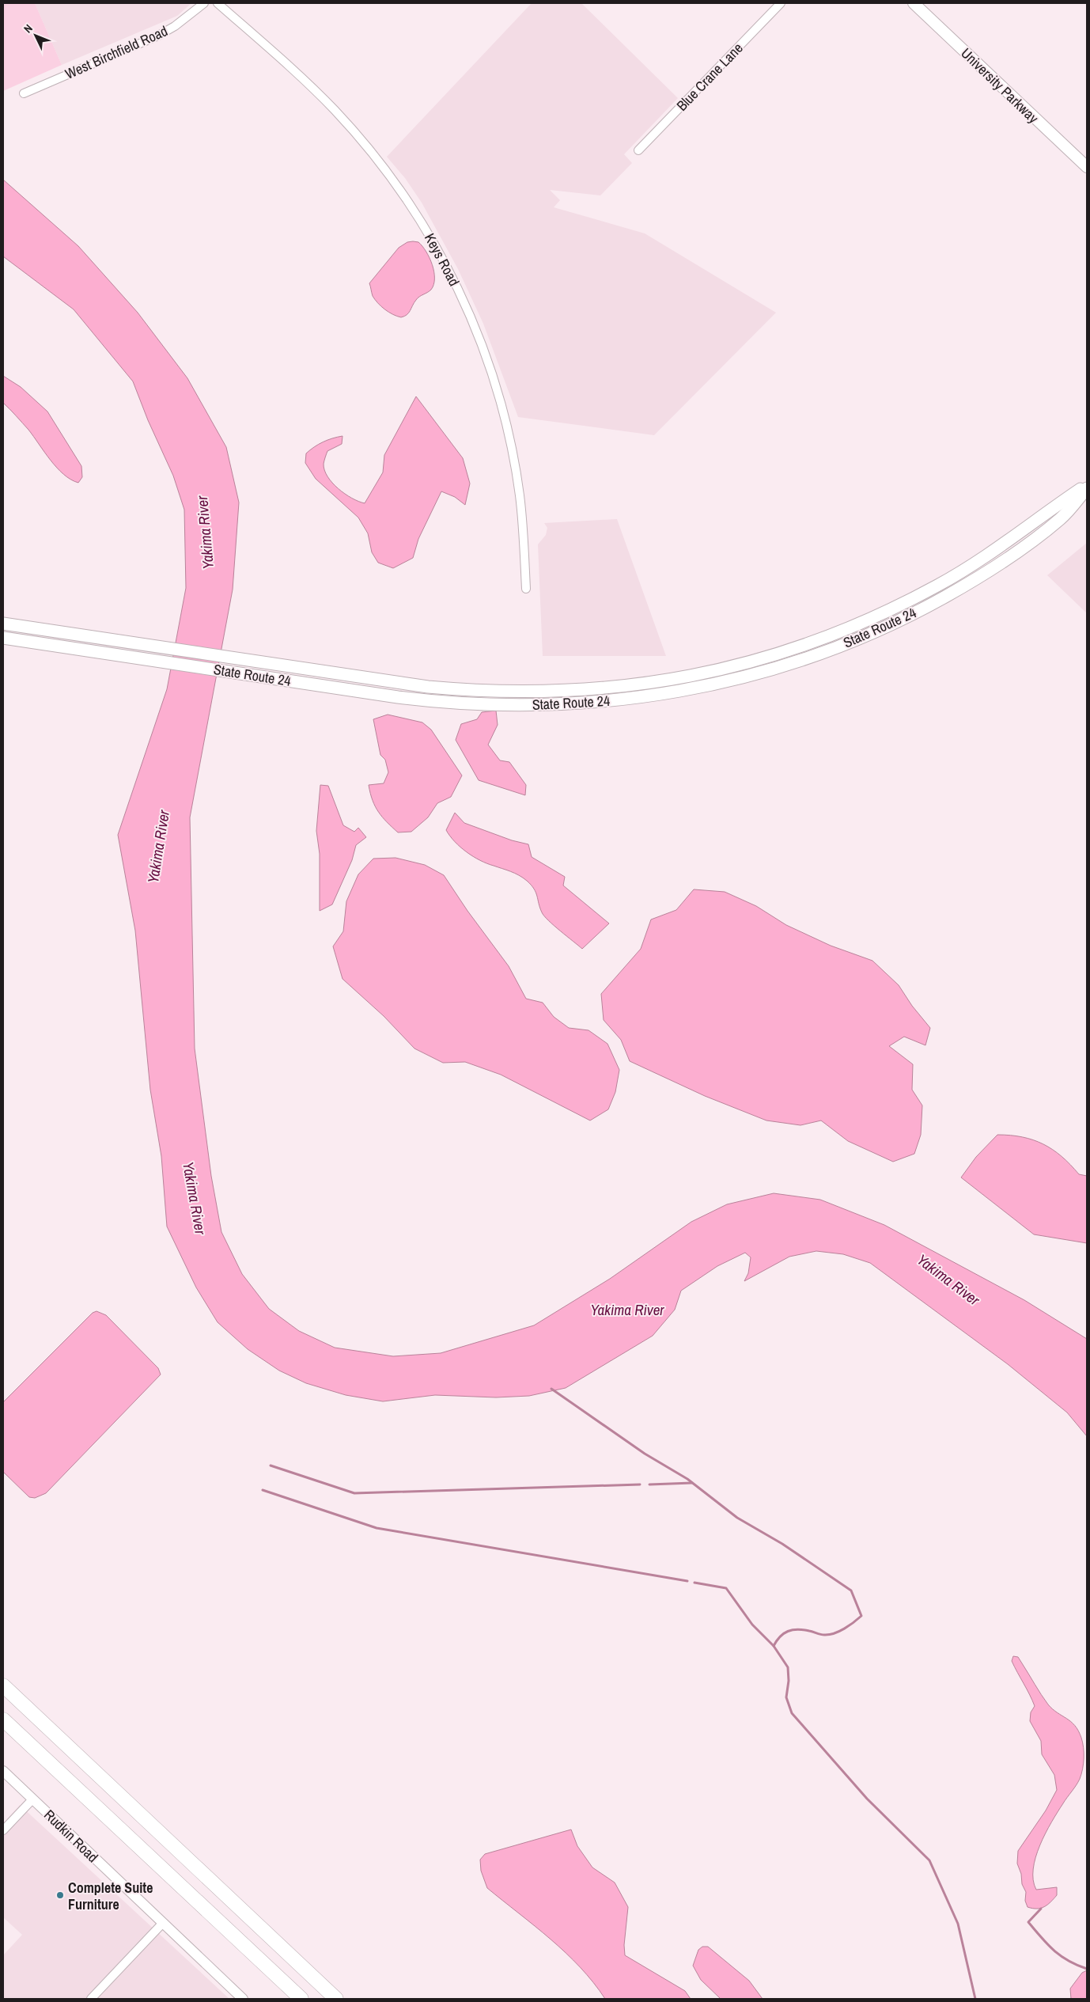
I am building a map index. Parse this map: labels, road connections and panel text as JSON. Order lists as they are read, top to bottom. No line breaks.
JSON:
{"streets":{"main road":["University Parkway","State Route 24"],"street":["West Birchfield Road","Blue Crane Lane","Keys Road","Rudkin Road"]},"water":["Yakima River"],"places":["Complete Suite Furniture"],"north":"top left"}
